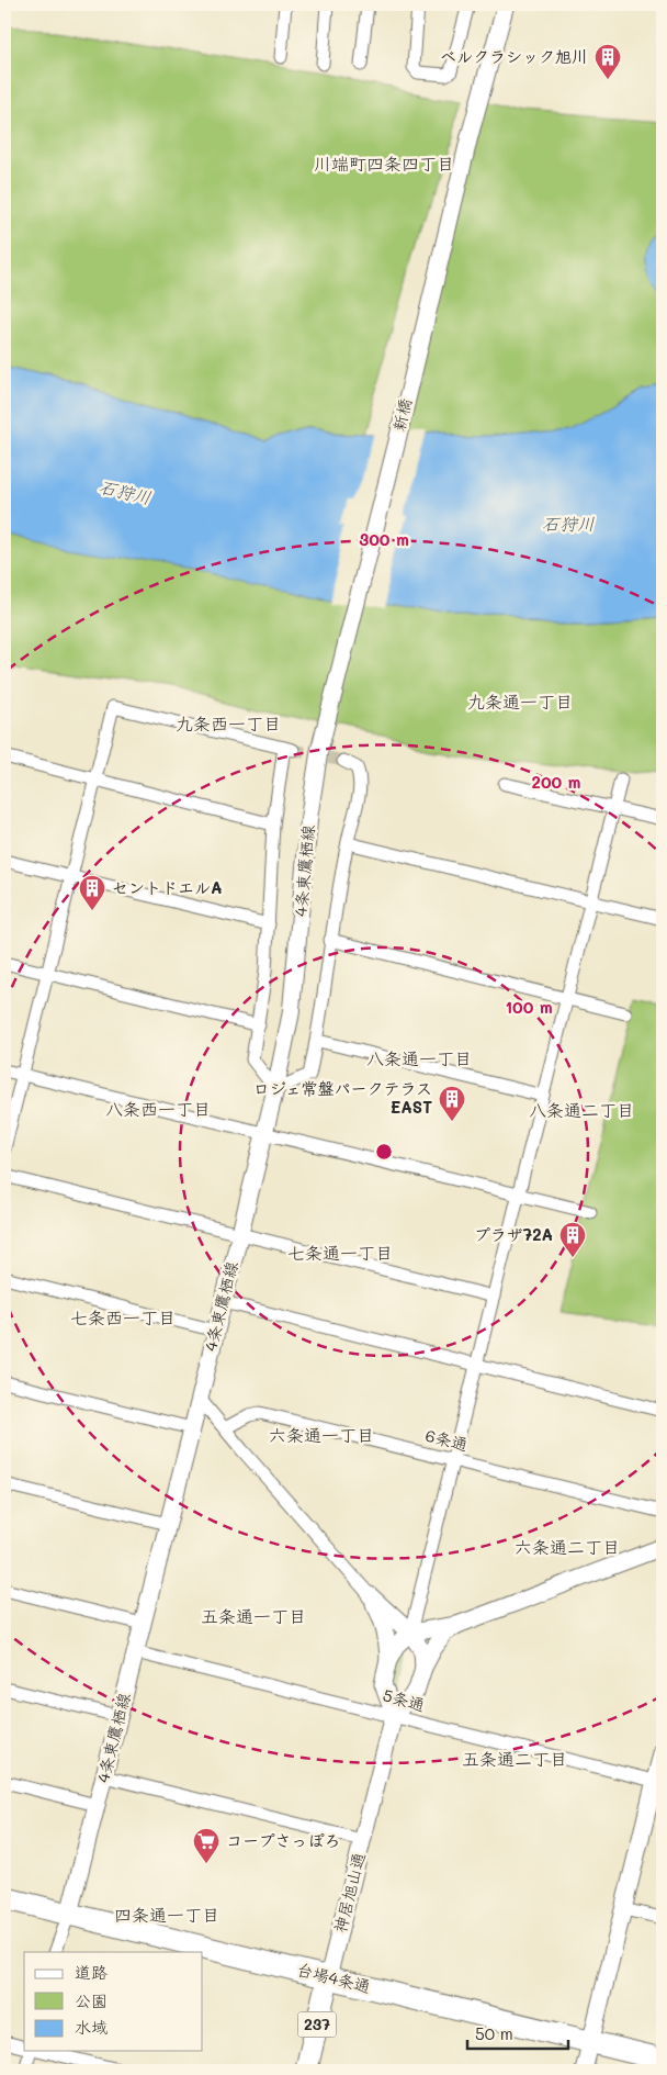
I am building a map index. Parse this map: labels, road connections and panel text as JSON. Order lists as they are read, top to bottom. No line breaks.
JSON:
{"streets":{"highway":["神居旭山通","台場4条通","237"],"street":["新橋","4条東鷹栖線","6条通","5条通"]},"crossings":[["新橋","4条東鷹栖線"],["4条東鷹栖線","5条通"],["4条東鷹栖線","台場4条通"],["5条通","神居旭山通"],["神居旭山通","台場4条通"]],"districts":["川端町四条四丁目","九条通一丁目","九条西一丁目","八条通一丁目","八条西一丁目","八条通二丁目","七条通一丁目","七条西一丁目","六条通一丁目","六条通二丁目","五条通一丁目","五条通二丁目","四条通一丁目"],"water":["石狩川"],"places":{"building":["ベルクラシック旭川","セントドエルA","ロジェ常盤パークテラス EAST","プラザ72A"],"supermarket":["コープさっぽろ"]},"legend":["道路","公園","水域"],"scale_bar":"50 m","rings":["300 m","200 m","100 m"]}
